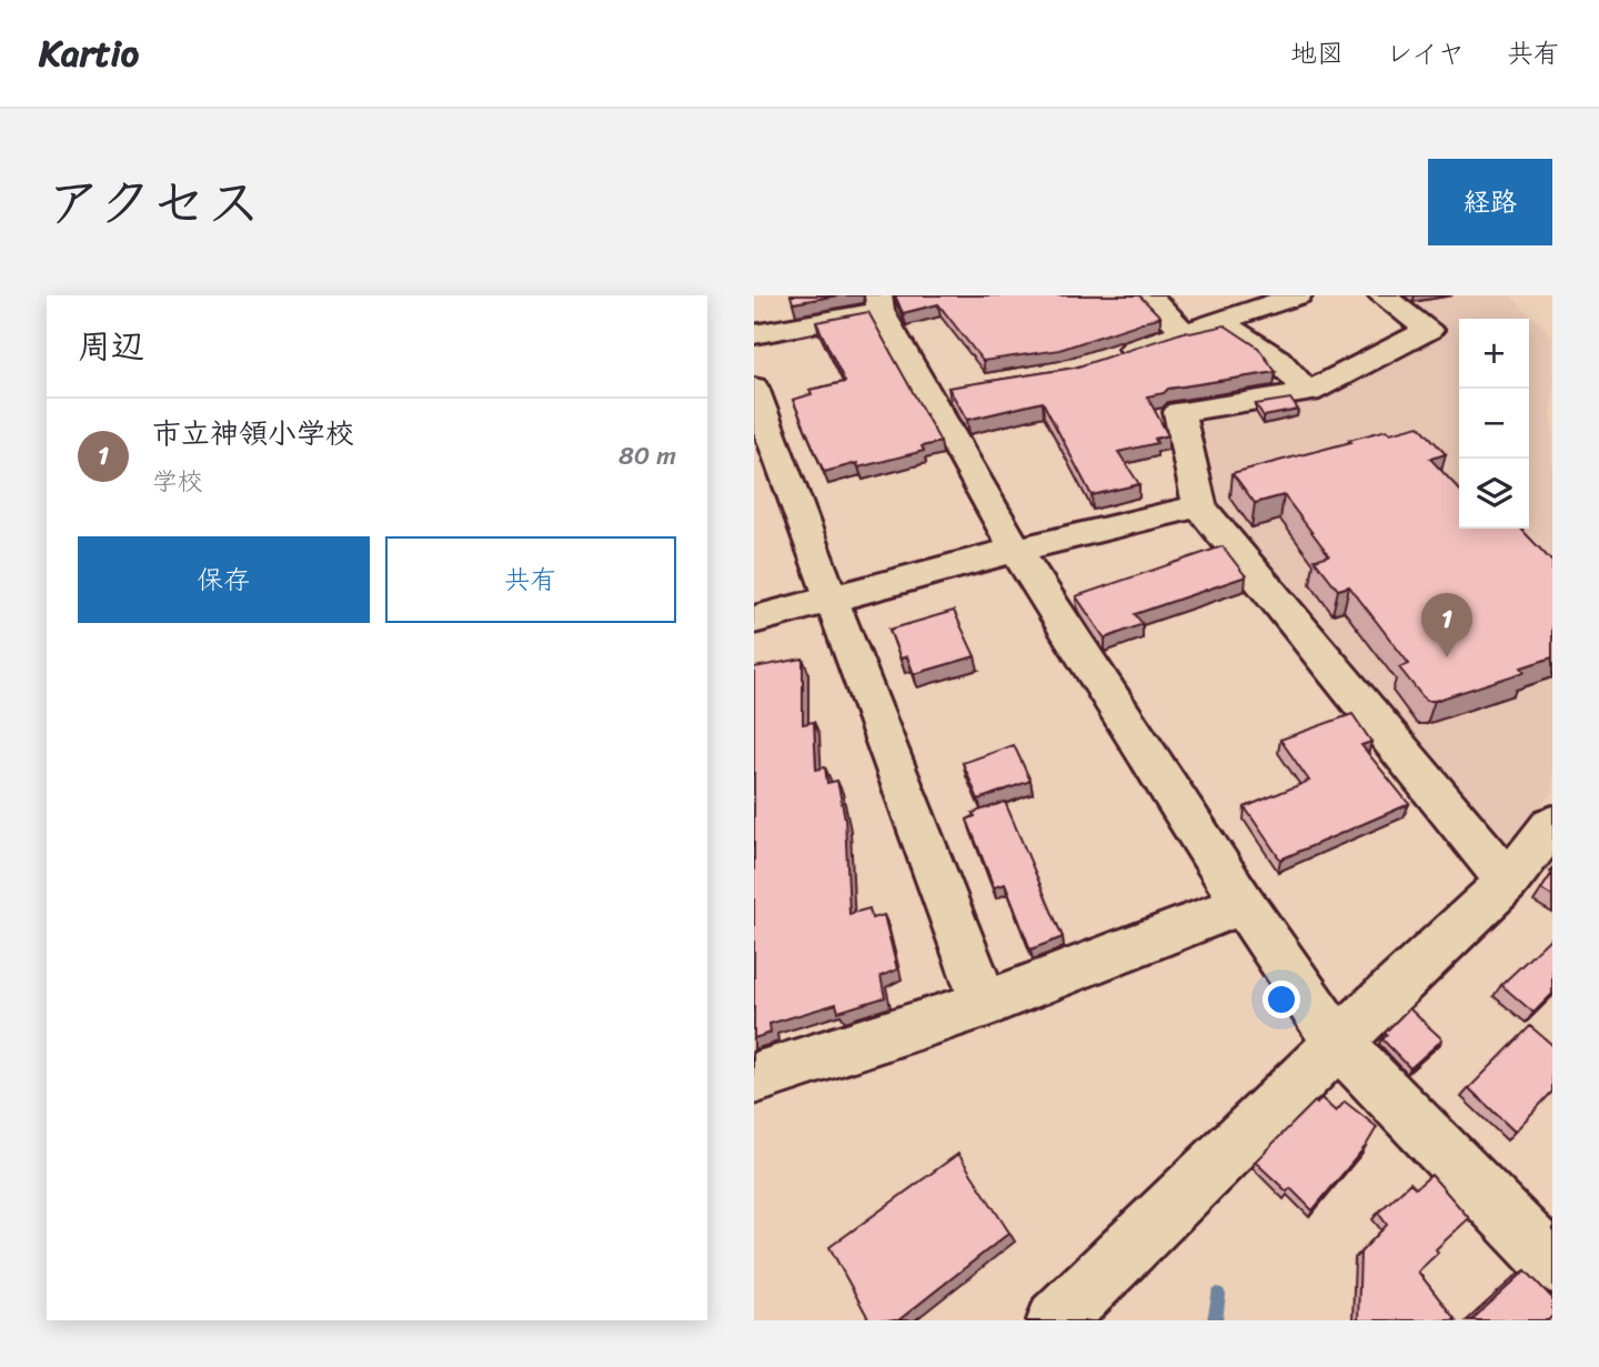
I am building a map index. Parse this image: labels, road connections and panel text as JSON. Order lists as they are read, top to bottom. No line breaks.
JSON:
{"page":{"header":"Kartio","nav":["地図","レイヤ","共有"],"title":"アクセス","buttons":["経路",["保存","共有"]],"heading":"周辺","map_buttons":["+","−"],"list":[{"mark":"1","name":"市立神領小学校","note":"学校","value":"80 m"}],"pins":"1"}}
